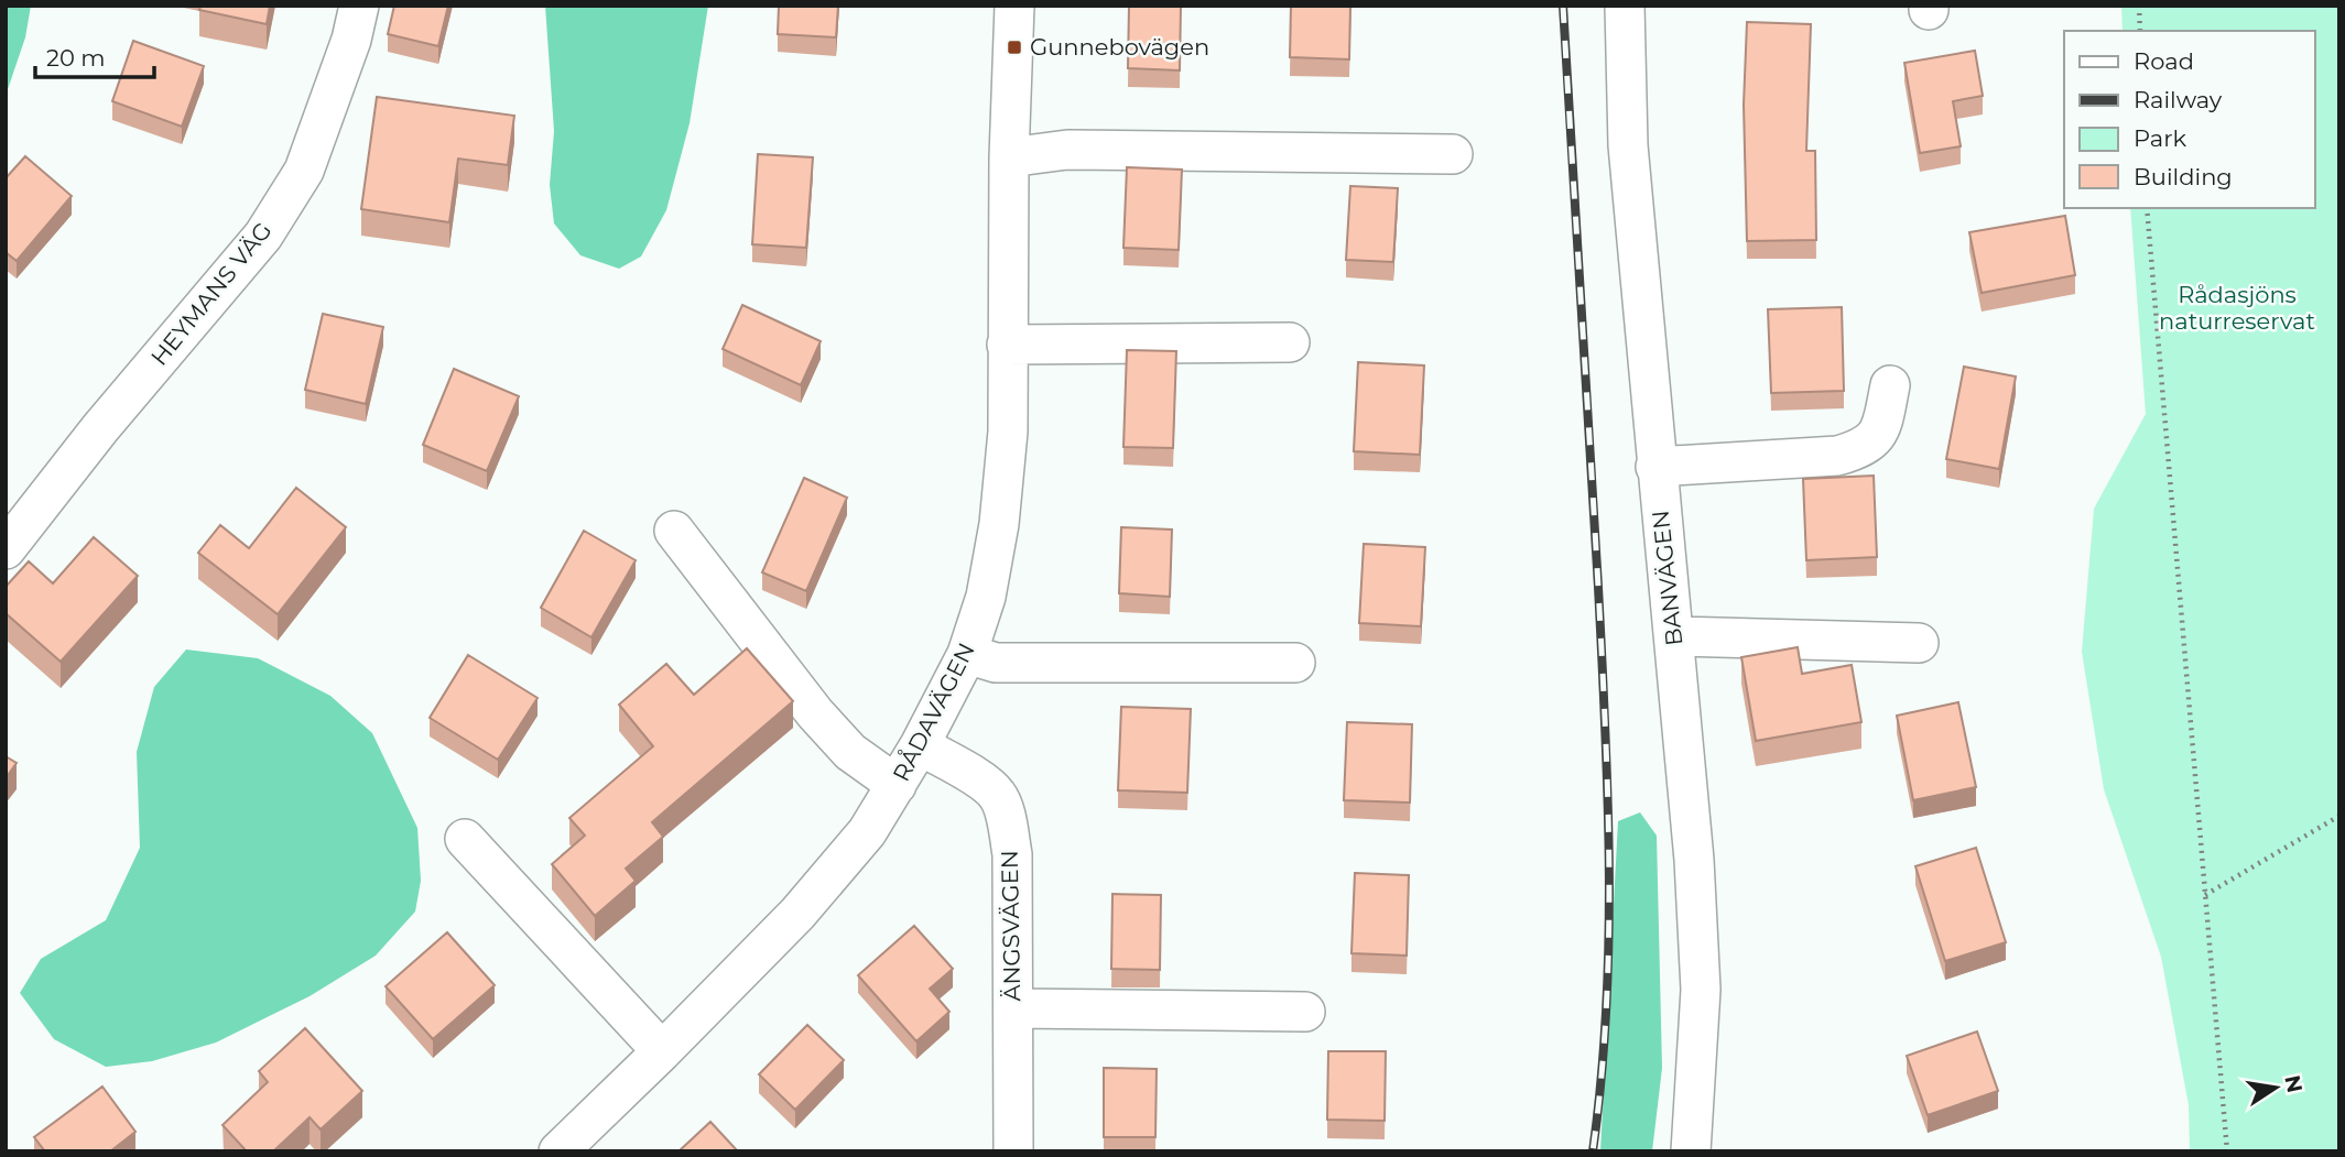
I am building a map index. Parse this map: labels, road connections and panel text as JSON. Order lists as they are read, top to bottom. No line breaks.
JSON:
{"streets":{"street":["HEYMANS VÄG","BANVÄGEN","RÅDAVÄGEN","ÄNGSVÄGEN"]},"crossings":[["RÅDAVÄGEN","ÄNGSVÄGEN"]],"parks":["Rådasjöns naturreservat"],"places":{"transit":["Gunnebovägen"]},"legend":["Road","Railway","Park","Building"],"scale_bar":"20 m","north":"right"}
